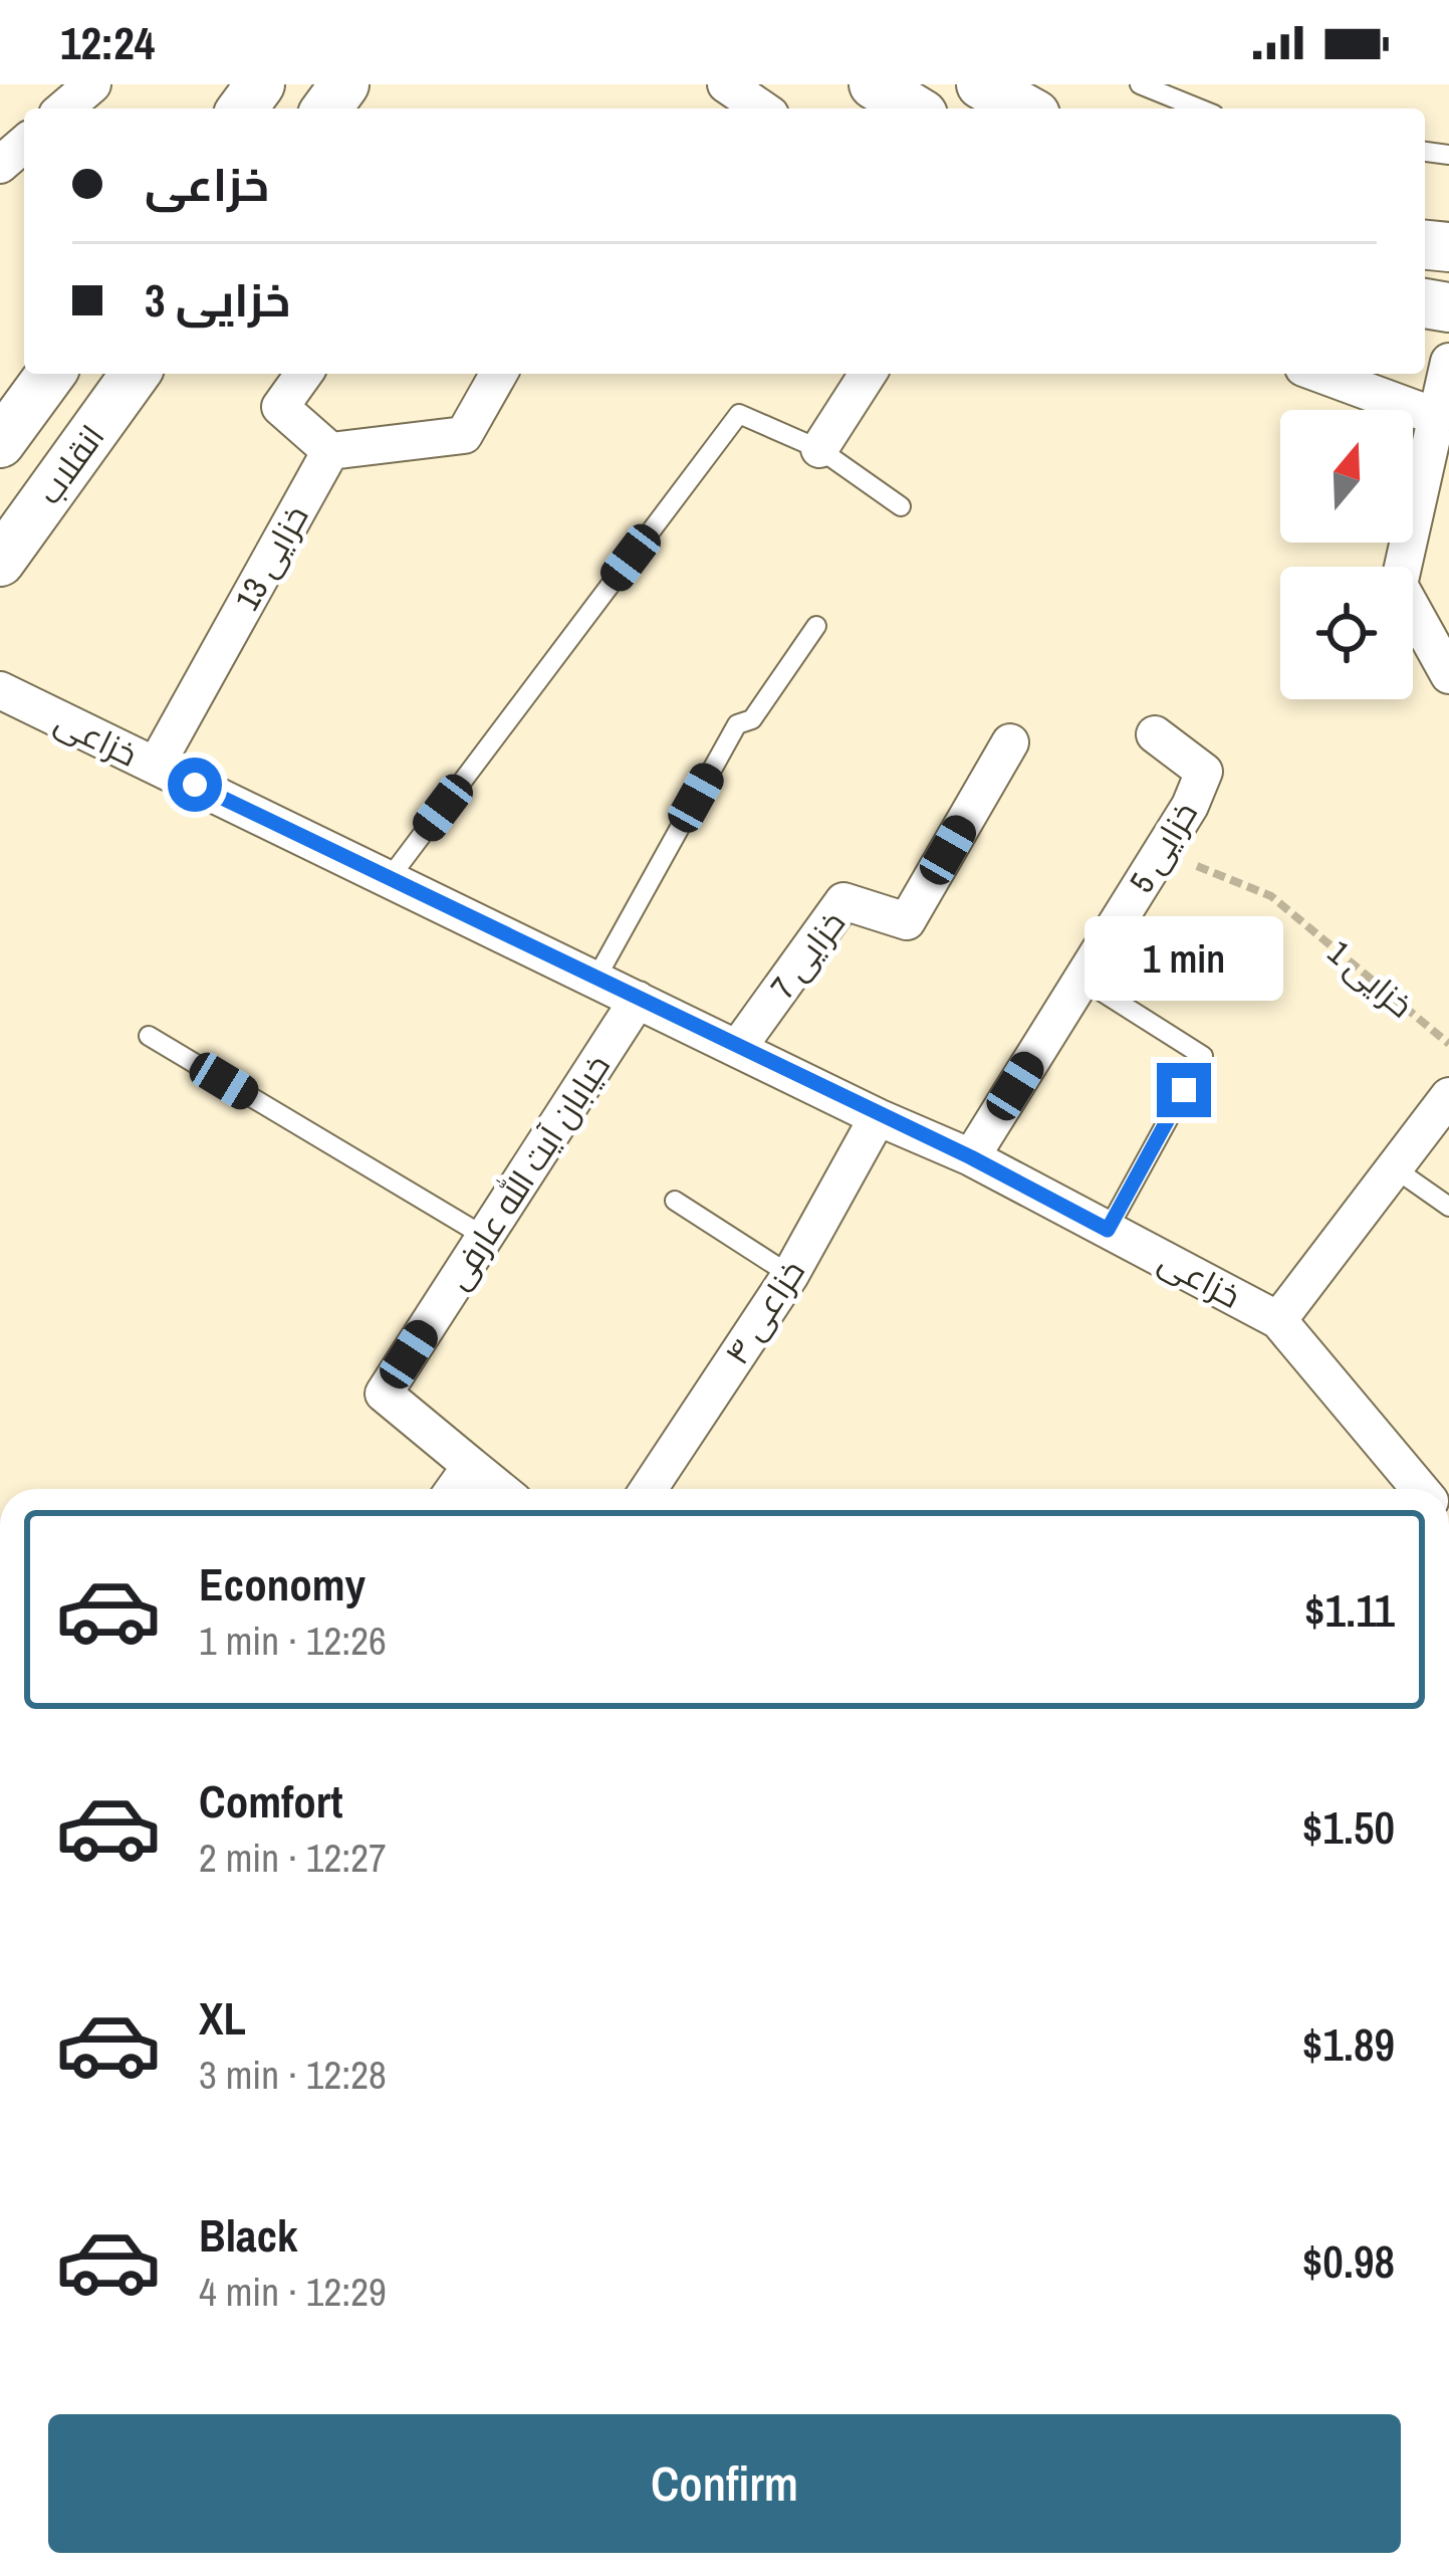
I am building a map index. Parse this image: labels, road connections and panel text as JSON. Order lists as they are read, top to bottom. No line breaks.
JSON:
{"streets":{"main road":["انقلاب"],"street":["خزایی 13","خزاعی","خزایی 5","خزایی 7","خیابان آیت الله عارفی","خزاعی ۴"],"path":["خزایی 1"]},"crossings":[["خزایی 13","خزاعی"],["خزاعی","خزایی 5"],["خزاعی","خزایی 7"],["خزاعی","خیابان آیت الله عارفی"],["خزاعی","خزاعی ۴"],["خزایی 5","خزایی 1"]],"north":"top","page":{"status":"12:24","banner":["خزاعی","خزایی 3"],"bubble":"1 min","list":[{"name":"Economy","note":"1 min · 12:26","value":"$1.11"},{"name":"Comfort","note":"2 min · 12:27","value":"$1.50"},{"name":"XL","note":"3 min · 12:28","value":"$1.89"},{"name":"Black","note":"4 min · 12:29","value":"$0.98"}],"buttons":"Confirm"}}
